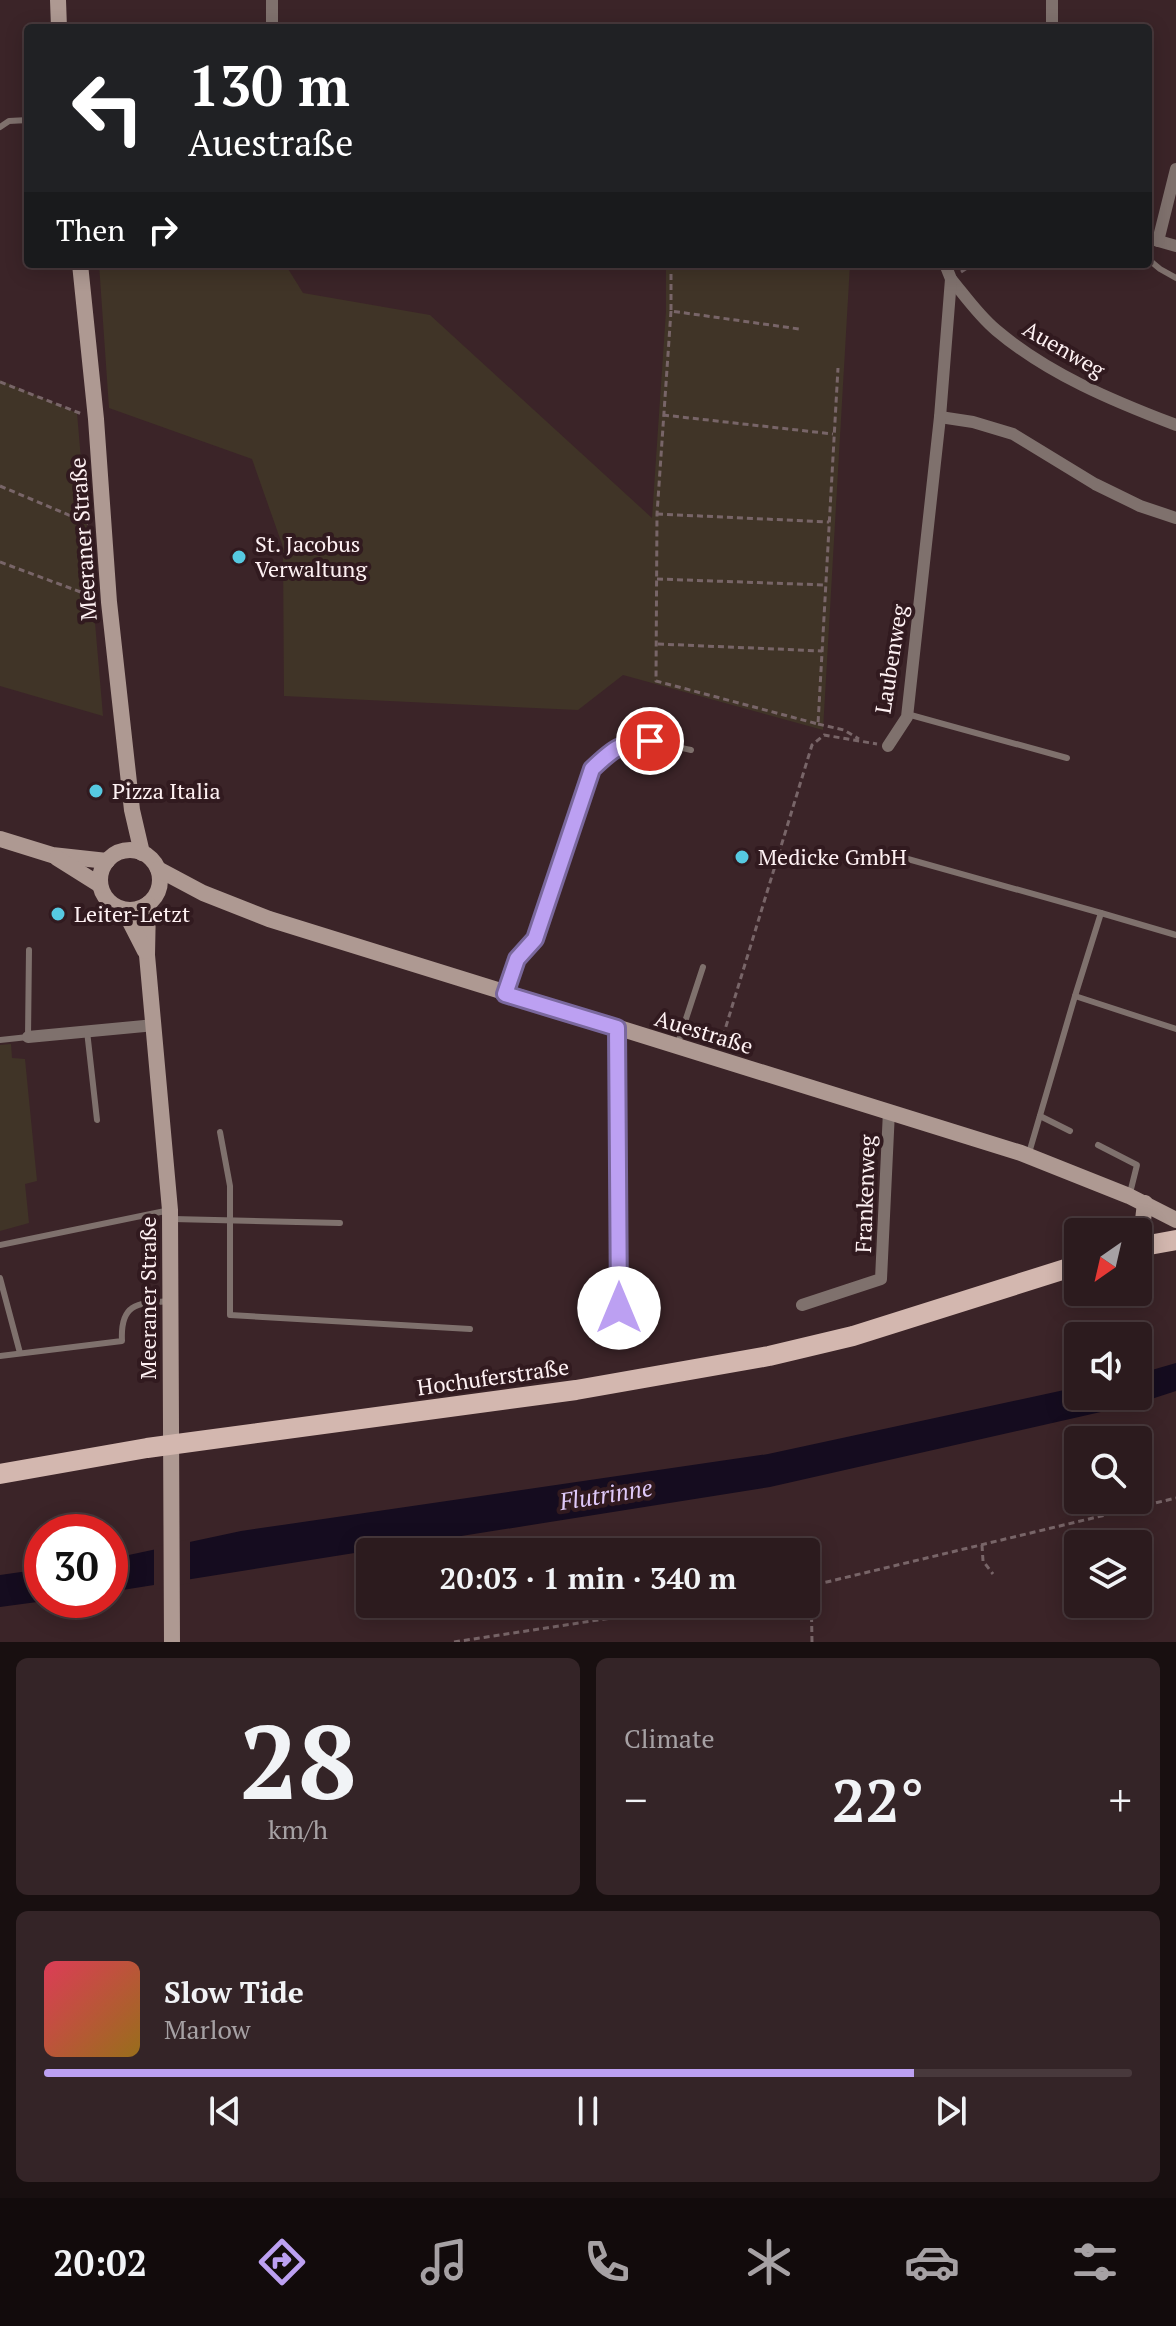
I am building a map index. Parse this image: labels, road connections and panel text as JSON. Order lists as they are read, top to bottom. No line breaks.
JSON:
{"streets":{"main road":["Hochuferstraße"],"street":["Auenweg","Meeraner Straße","Laubenweg","Auestraße","Frankenweg"]},"crossings":[["Auenweg","Laubenweg"],["Meeraner Straße","Auestraße"],["Meeraner Straße","Hochuferstraße"],["Laubenweg","Auestraße"],["Auestraße","Frankenweg"]],"water":["Flutrinne"],"places":["St. Jacobus Verwaltung","Pizza Italia","Medicke GmbH","Leiter-Letzt"],"north":"bottom left","page":{"turn":["130 m","Auestraße"],"then":"Then","limit":"30","trip":"20:03 · 1 min · 340 m","tile":[["28","km/h"],"Climate"],"heat":["−","22°","+"],"song":["Slow Tide","Marlow"],"tabs":"20:02"}}
